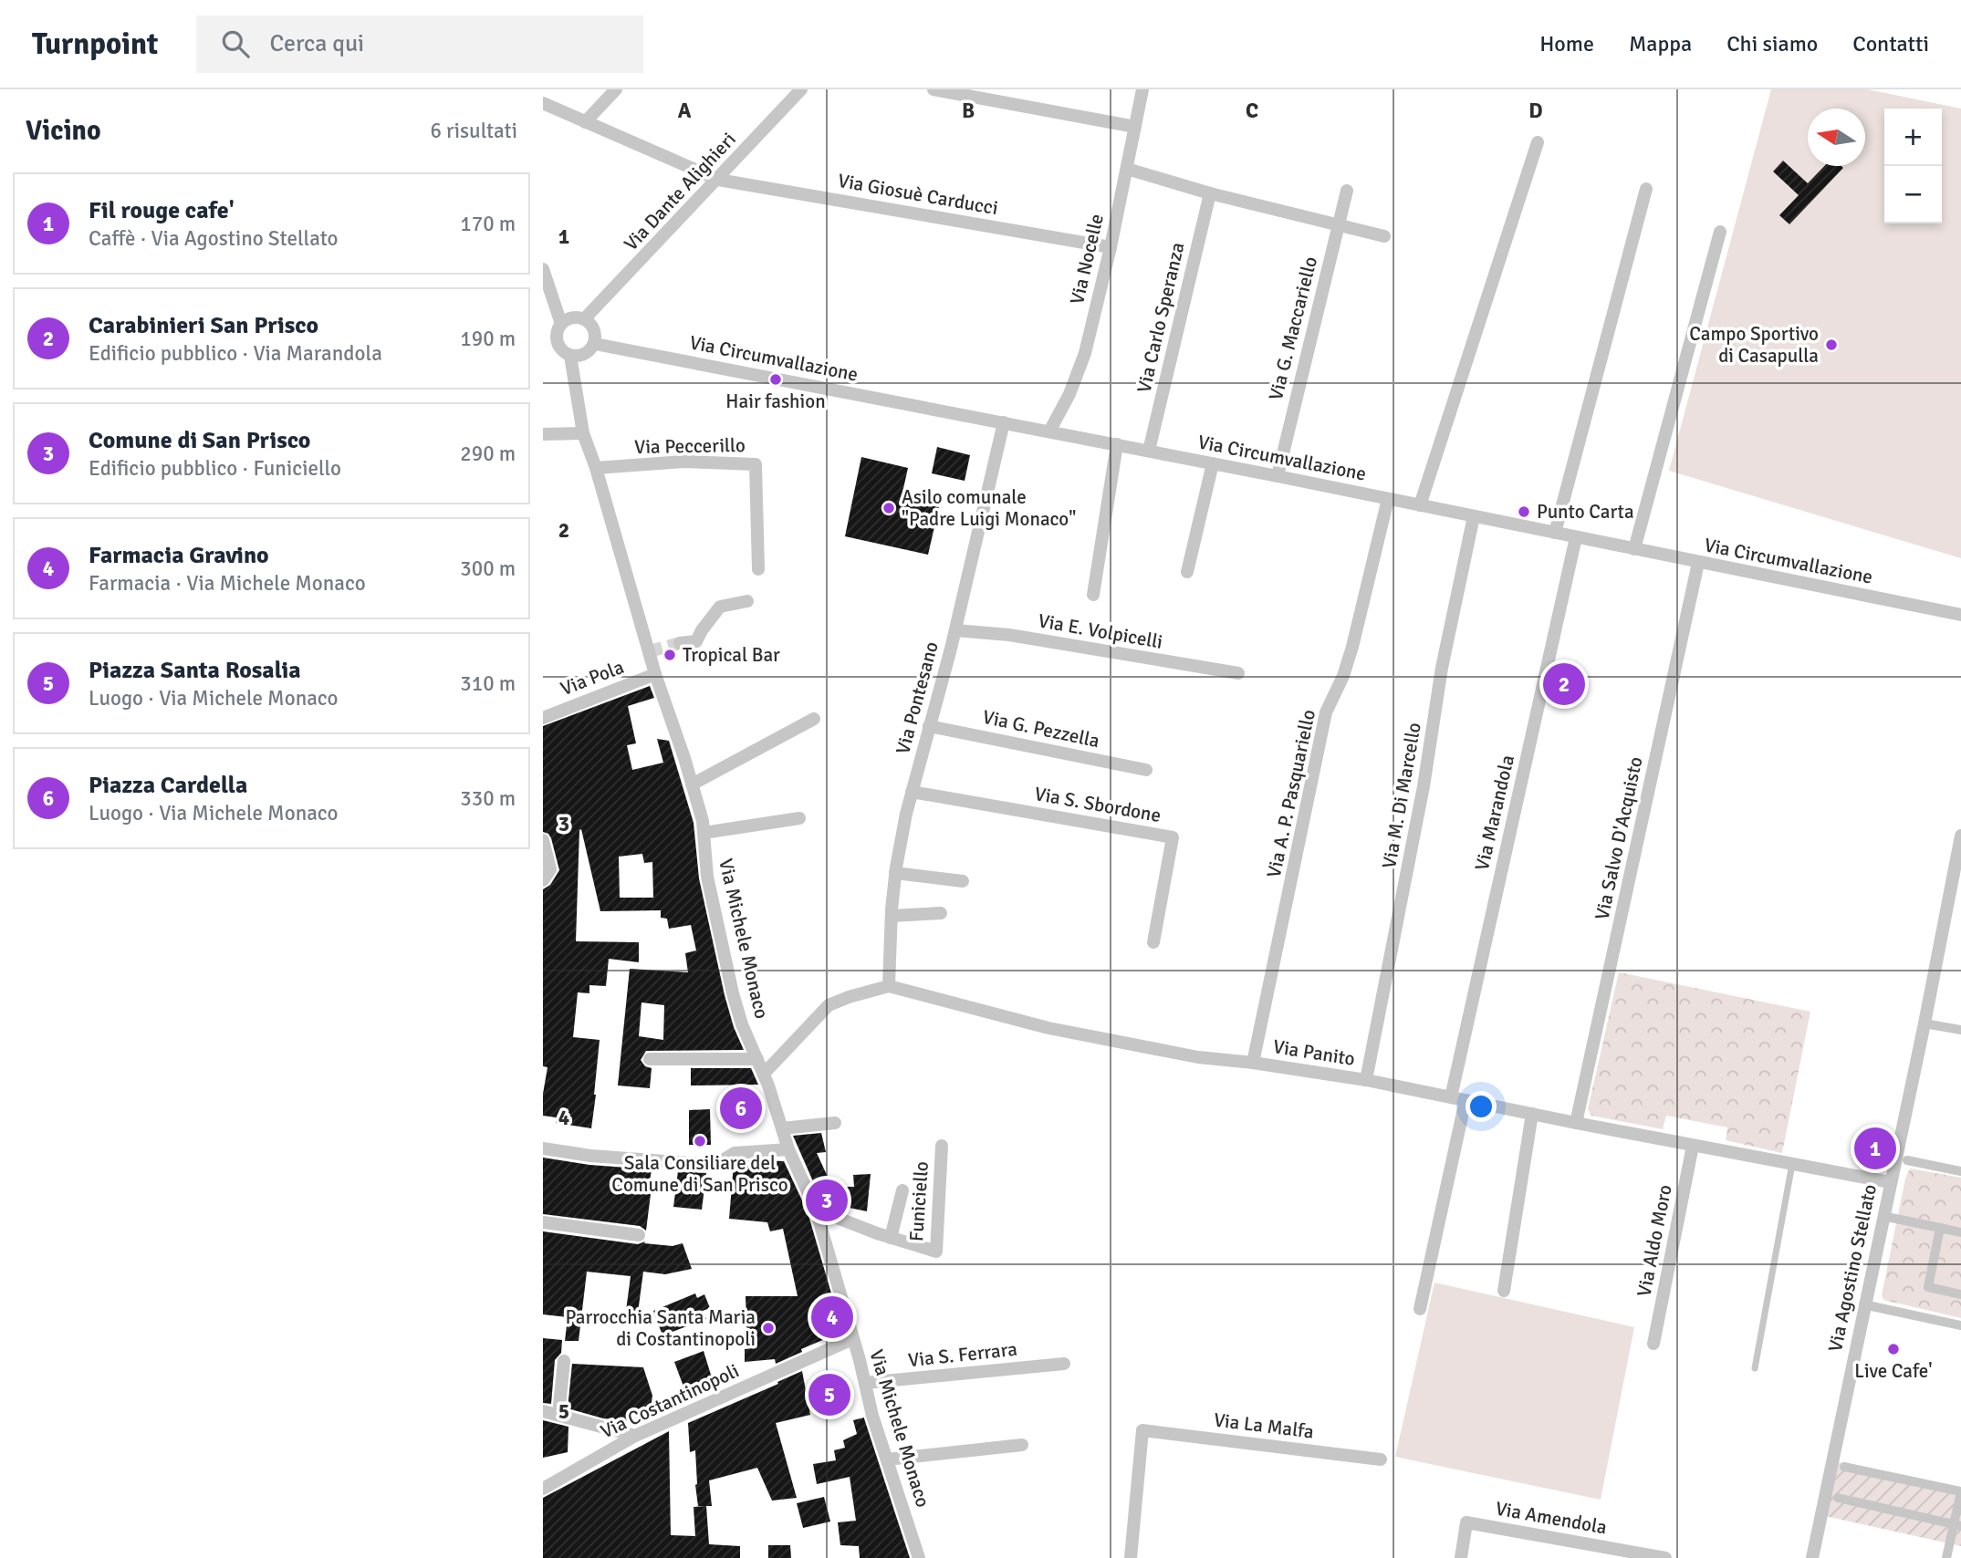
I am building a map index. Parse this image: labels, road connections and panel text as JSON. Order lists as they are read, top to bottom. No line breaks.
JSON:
{"streets":{"street":["Via Dante Alighieri","Via Giosuè Carducci","Via Nocelle","Via Carlo Speranza","Via G. Maccariello","Via Circumvallazione","Via Peccerillo","Via E. Volpicelli","Via Pola","Via Pontesano","Via G. Pezzella","Via A. P. Pasquariello","Via M. Di Marcello","Via S. Sbordone","Via Marandola","Via Salvo D'Acquisto","Via Michele Monaco","Via Panito","Funiciello","Via Aldo Moro","Via Agostino Stellato","Via S. Ferrara","Via Costantinopoli","Via La Malfa","Via Amendola"]},"crossings":[["Via Dante Alighieri","Via Giosuè Carducci"],["Via Dante Alighieri","Via Circumvallazione"],["Via Dante Alighieri","Via Michele Monaco"],["Via Giosuè Carducci","Via Nocelle"],["Via Nocelle","Via Circumvallazione"],["Via Carlo Speranza","Via Circumvallazione"],["Via G. Maccariello","Via Circumvallazione"],["Via Circumvallazione","Via Pontesano"],["Via Circumvallazione","Via A. P. Pasquariello"],["Via Circumvallazione","Via M. Di Marcello"],["Via Circumvallazione","Via Marandola"],["Via Circumvallazione","Via Salvo D'Acquisto"],["Via Circumvallazione","Via Michele Monaco"],["Via Peccerillo","Via Michele Monaco"],["Via E. Volpicelli","Via Pontesano"],["Via Pola","Via Michele Monaco"],["Via Pontesano","Via G. Pezzella"],["Via Pontesano","Via S. Sbordone"],["Via Pontesano","Via Panito"],["Via A. P. Pasquariello","Via Panito"],["Via M. Di Marcello","Via Panito"],["Via Marandola","Via Panito"],["Via Salvo D'Acquisto","Via Panito"],["Via Michele Monaco","Via Panito"],["Via Michele Monaco","Funiciello"],["Via Michele Monaco","Via S. Ferrara"],["Via Michele Monaco","Via Costantinopoli"],["Via Panito","Via Aldo Moro"],["Via Panito","Via Agostino Stellato"]],"places":["Campo Sportivo di Casapulla","Hair fashion","Asilo comunale \"Padre Luigi Monaco\"","Punto Carta","Tropical Bar","Sala Consiliare del Comune di San Prisco","Parrocchia Santa Maria di Costantinopoli","Live Cafe'"],"north":"left","page":{"header":"Turnpoint","search":"Cerca qui","nav":["Home","Mappa","Chi siamo","Contatti"],"heading":["Vicino","6 risultati"],"map_buttons":["+","−"],"list":[{"mark":"1","name":"Fil rouge cafe'","note":"Caffè · Via Agostino Stellato","value":"170 m"},{"mark":"2","name":"Carabinieri San Prisco","note":"Edificio pubblico · Via Marandola","value":"190 m"},{"mark":"3","name":"Comune di San Prisco","note":"Edificio pubblico · Funiciello","value":"290 m"},{"mark":"4","name":"Farmacia Gravino","note":"Farmacia · Via Michele Monaco","value":"300 m"},{"mark":"5","name":"Piazza Santa Rosalia","note":"Luogo · Via Michele Monaco","value":"310 m"},{"mark":"6","name":"Piazza Cardella","note":"Luogo · Via Michele Monaco","value":"330 m"}],"pins":["2","6","1","3","4","5"]},"grid":{"columns":["A","B","C","D"],"rows":["1","2","3","4","5"]}}
